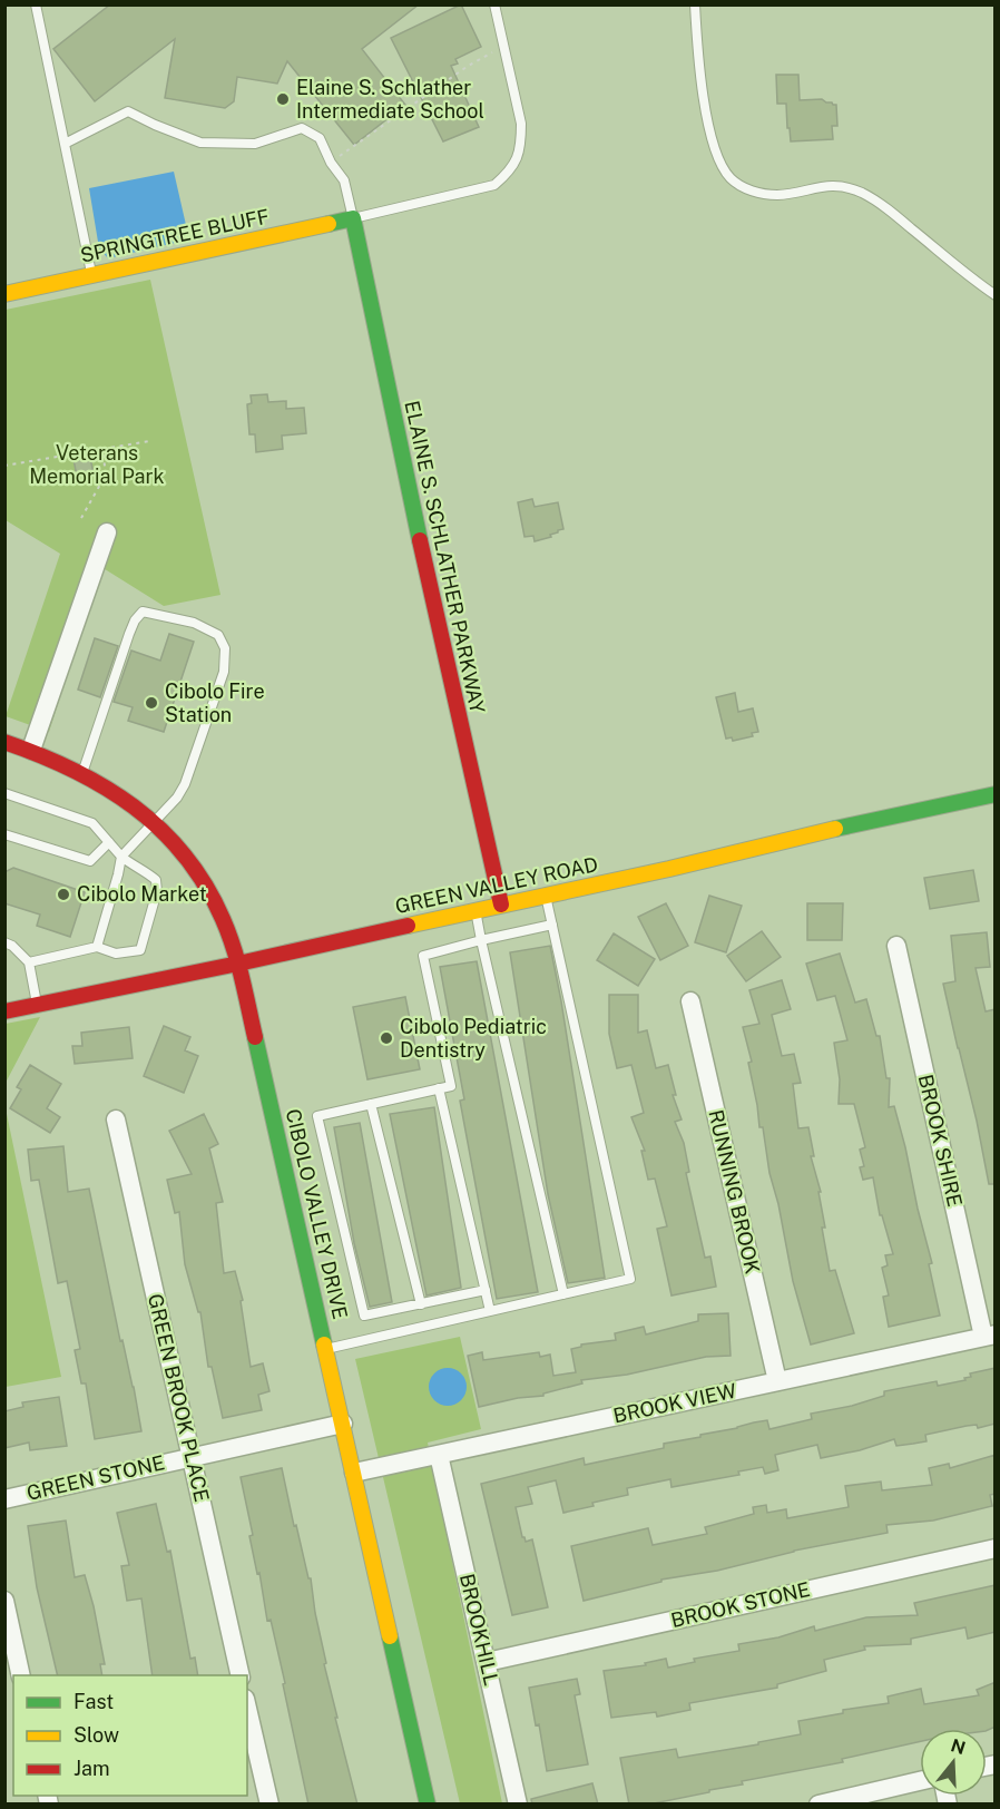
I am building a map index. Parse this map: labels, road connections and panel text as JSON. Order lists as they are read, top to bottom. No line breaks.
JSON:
{"streets":{"street":["SPRINGTREE BLUFF","ELAINE S. SCHLATHER PARKWAY","GREEN VALLEY ROAD","BROOK SHIRE","RUNNING BROOK","CIBOLO VALLEY DRIVE","GREEN BROOK PLACE","BROOK VIEW","GREEN STONE","BROOK STONE","BROOKHILL"]},"crossings":[["SPRINGTREE BLUFF","ELAINE S. SCHLATHER PARKWAY"],["ELAINE S. SCHLATHER PARKWAY","GREEN VALLEY ROAD"],["GREEN VALLEY ROAD","CIBOLO VALLEY DRIVE"],["BROOK SHIRE","BROOK VIEW"],["RUNNING BROOK","BROOK VIEW"],["CIBOLO VALLEY DRIVE","BROOK VIEW"],["CIBOLO VALLEY DRIVE","GREEN STONE"],["GREEN BROOK PLACE","GREEN STONE"],["BROOK VIEW","BROOKHILL"],["BROOK STONE","BROOKHILL"]],"parks":["Veterans Memorial Park"],"places":["Elaine S. Schlather Intermediate School","Cibolo Fire Station","Cibolo Market","Cibolo Pediatric Dentistry"],"legend":["Fast","Slow","Jam"],"north":"top"}
